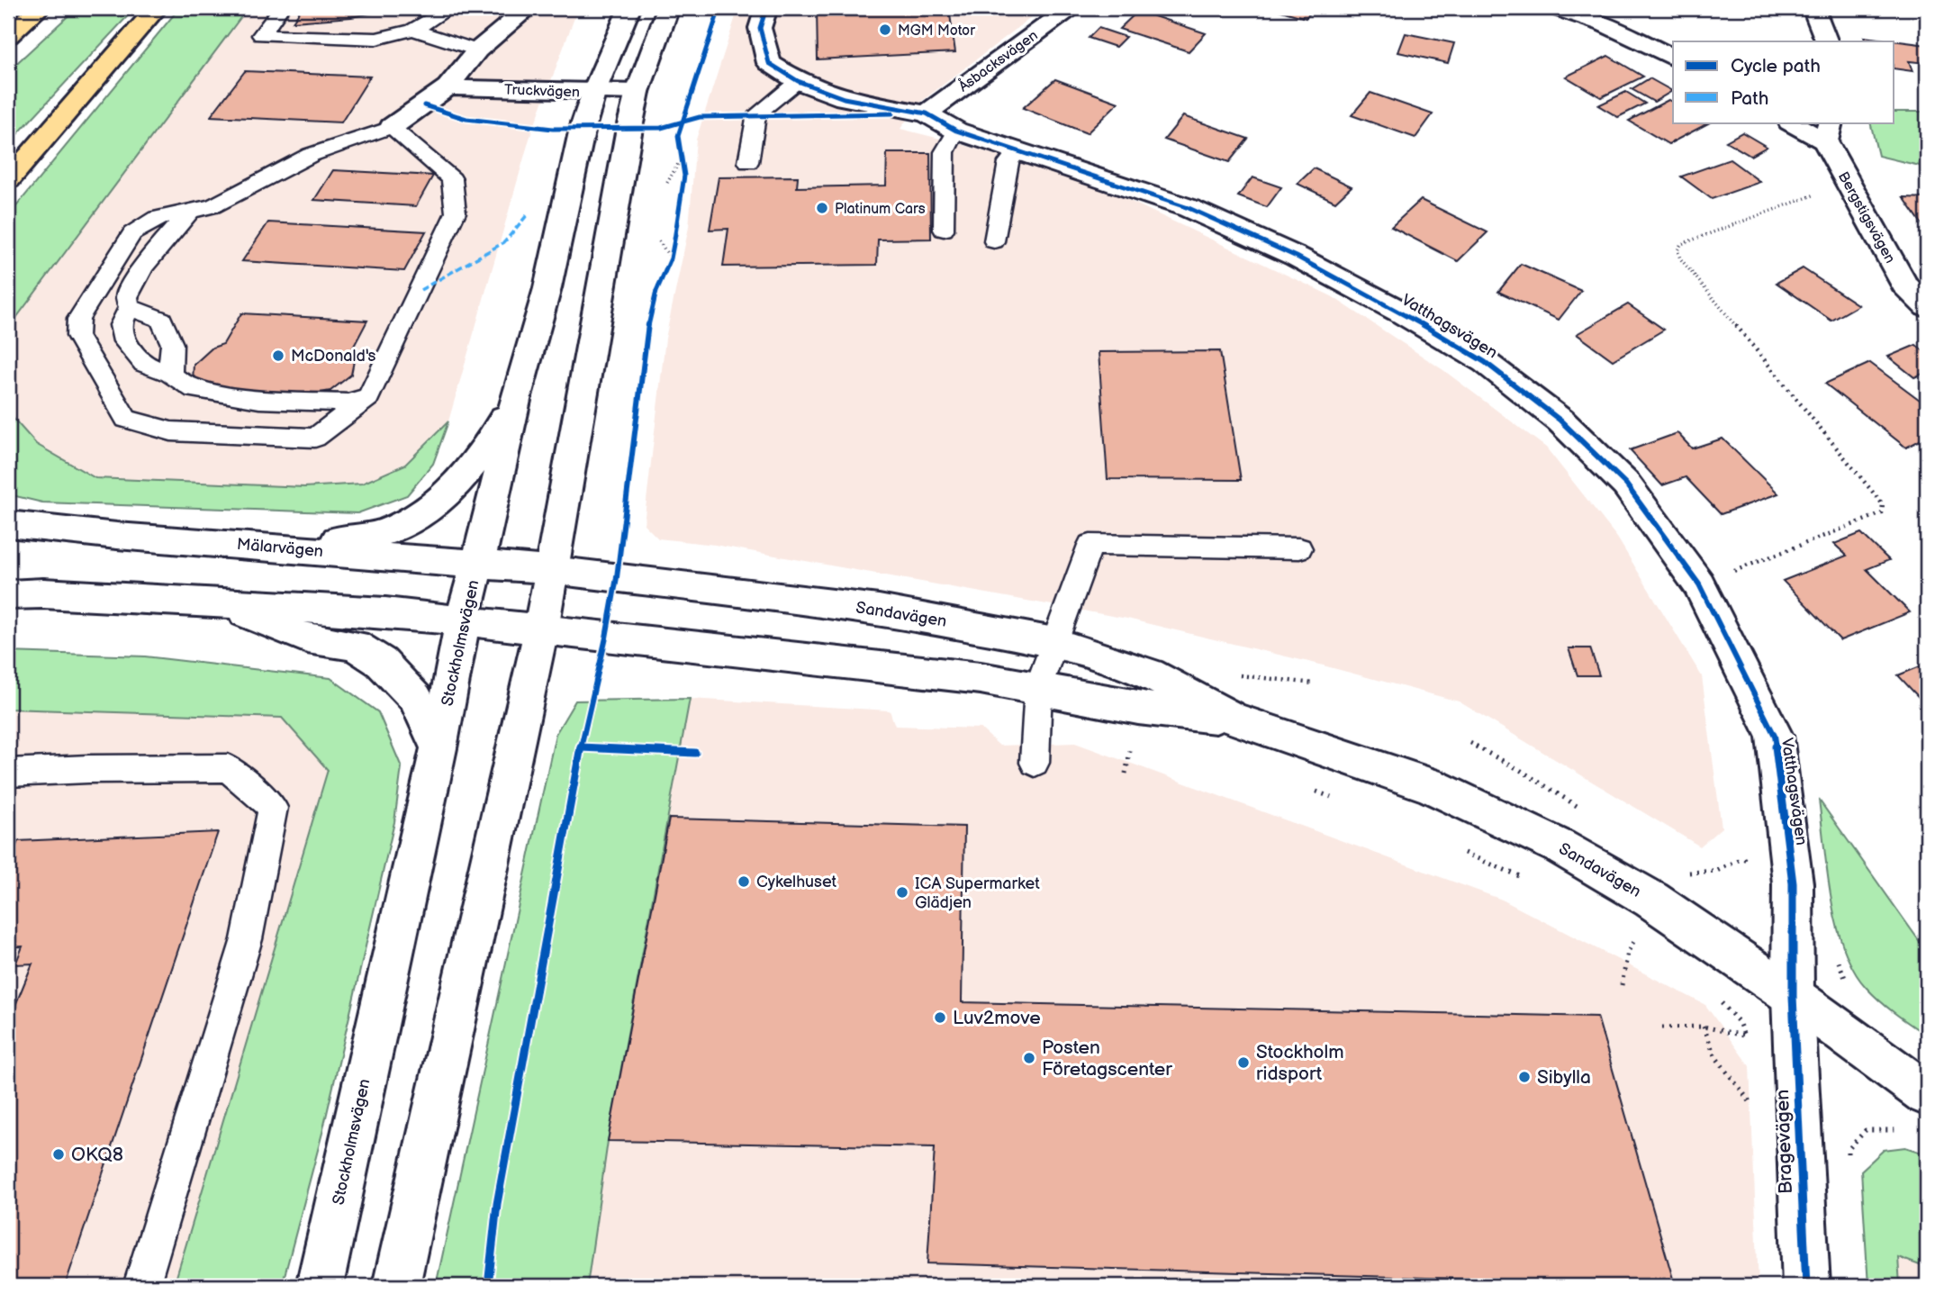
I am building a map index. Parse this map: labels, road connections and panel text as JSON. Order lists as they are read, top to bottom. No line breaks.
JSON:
{"streets":{"street":["Åsbacksvägen","Truckvägen","Bergstigsvägen","Vatthagsvägen","Mälarvägen","Sandavägen","Stockholmsvägen","Bragevägen"]},"crossings":[["Åsbacksvägen","Vatthagsvägen"],["Truckvägen","Stockholmsvägen"],["Vatthagsvägen","Sandavägen"],["Vatthagsvägen","Bragevägen"],["Mälarvägen","Sandavägen"],["Mälarvägen","Stockholmsvägen"],["Sandavägen","Bragevägen"]],"places":["MGM Motor","Platinum Cars","McDonald's","Cykelhuset","ICA Supermarket Glädjen","Luv2move","Posten Företagscenter","Stockholm ridsport","Sibylla","OKQ8"],"legend":["Cycle path","Path"]}
